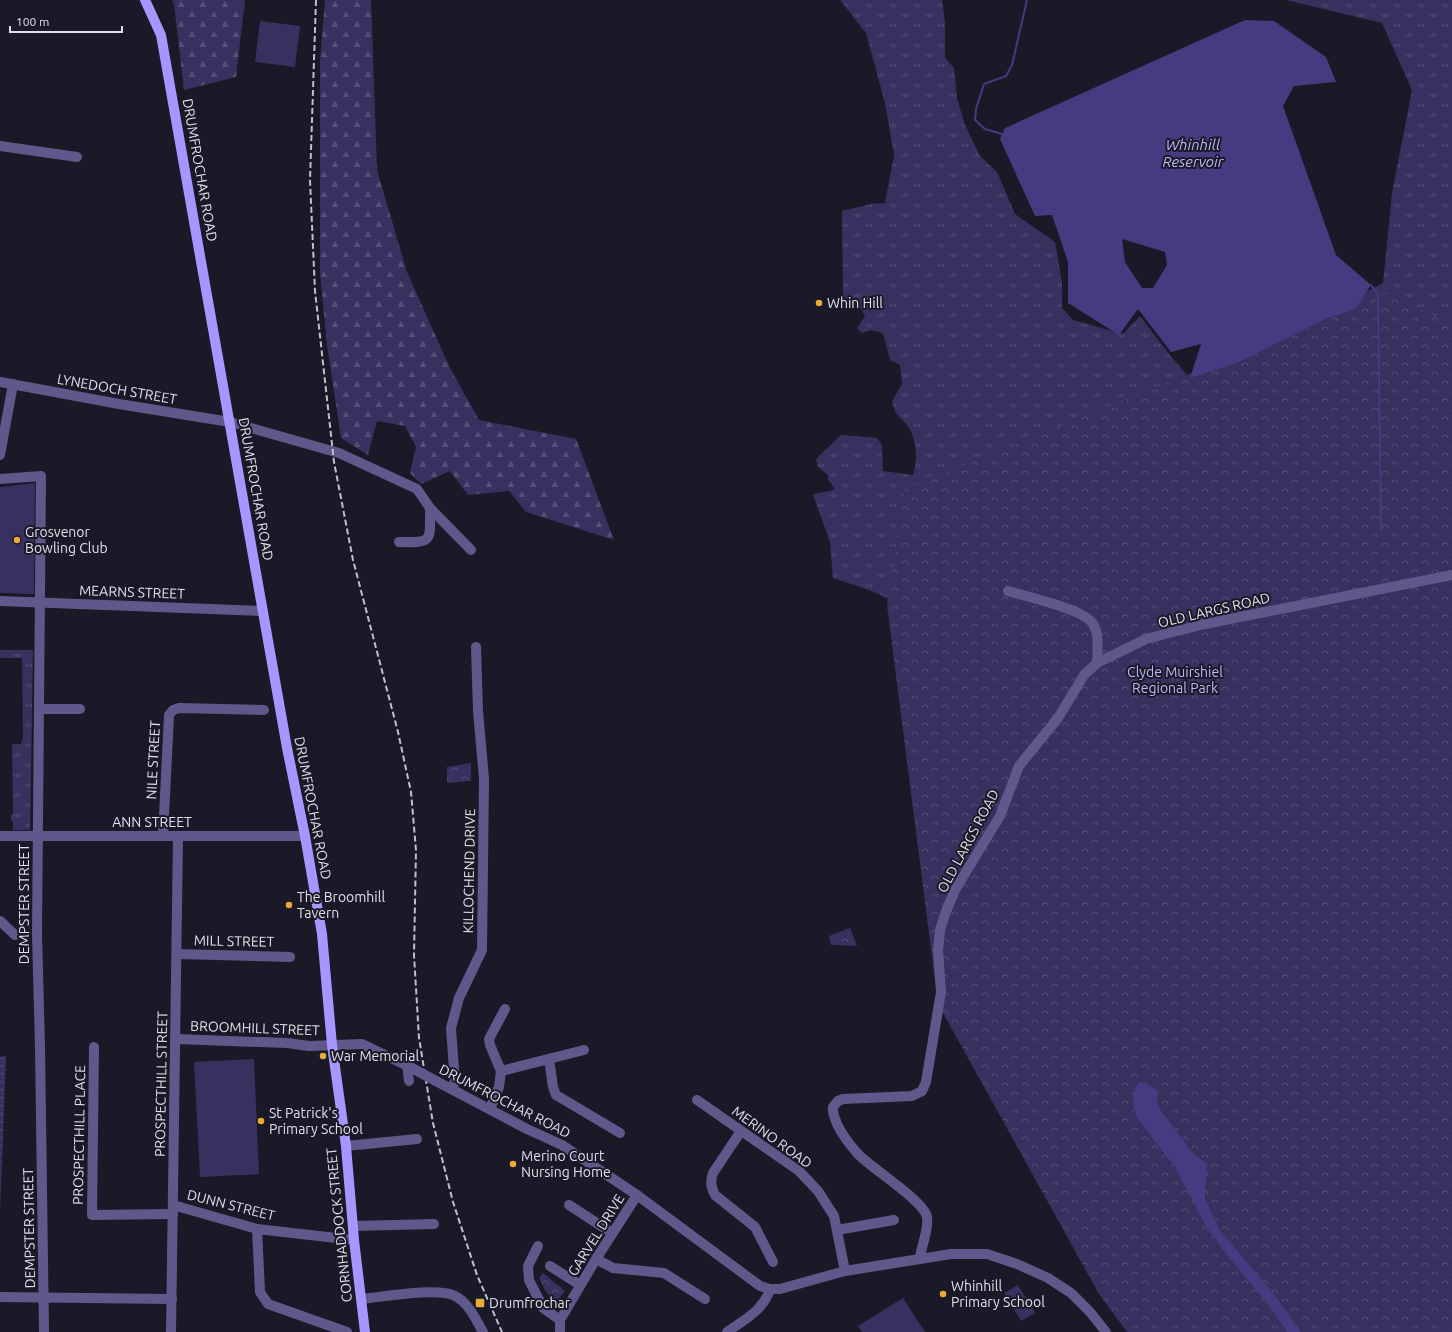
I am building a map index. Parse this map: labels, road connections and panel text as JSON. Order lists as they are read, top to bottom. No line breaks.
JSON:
{"streets":{"main road":["DRUMFROCHAR ROAD","CORNHADDOCK STREET"],"street":["LYNEDOCH STREET","MEARNS STREET","OLD LARGS ROAD","NILE STREET","ANN STREET","KILLOCHEND DRIVE","DEMPSTER STREET","MILL STREET","BROOMHILL STREET","PROSPECTHILL STREET","PROSPECTHILL PLACE","MERINO ROAD","DUNN STREET","GARVEL DRIVE"]},"crossings":[["DRUMFROCHAR ROAD","LYNEDOCH STREET"],["DRUMFROCHAR ROAD","MEARNS STREET"],["DRUMFROCHAR ROAD","ANN STREET"],["DRUMFROCHAR ROAD","KILLOCHEND DRIVE"],["DRUMFROCHAR ROAD","BROOMHILL STREET"],["DRUMFROCHAR ROAD","CORNHADDOCK STREET"],["DRUMFROCHAR ROAD","GARVEL DRIVE"],["MEARNS STREET","DEMPSTER STREET"],["NILE STREET","ANN STREET"],["ANN STREET","DEMPSTER STREET"],["ANN STREET","PROSPECTHILL STREET"],["MILL STREET","PROSPECTHILL STREET"],["BROOMHILL STREET","PROSPECTHILL STREET"],["BROOMHILL STREET","CORNHADDOCK STREET"],["PROSPECTHILL STREET","PROSPECTHILL PLACE"],["PROSPECTHILL STREET","DUNN STREET"],["PROSPECTHILL PLACE","DUNN STREET"],["DUNN STREET","CORNHADDOCK STREET"]],"water":["Whinhill Reservoir"],"parks":["Clyde Muirshiel Regional Park"],"places":{"other":["Whin Hill","Grosvenor Bowling Club","The Broomhill Tavern","War Memorial","St Patrick's Primary School","Merino Court Nursing Home","Whinhill Primary School"],"transit":["Drumfrochar"]},"scale_bar":"100 m"}
